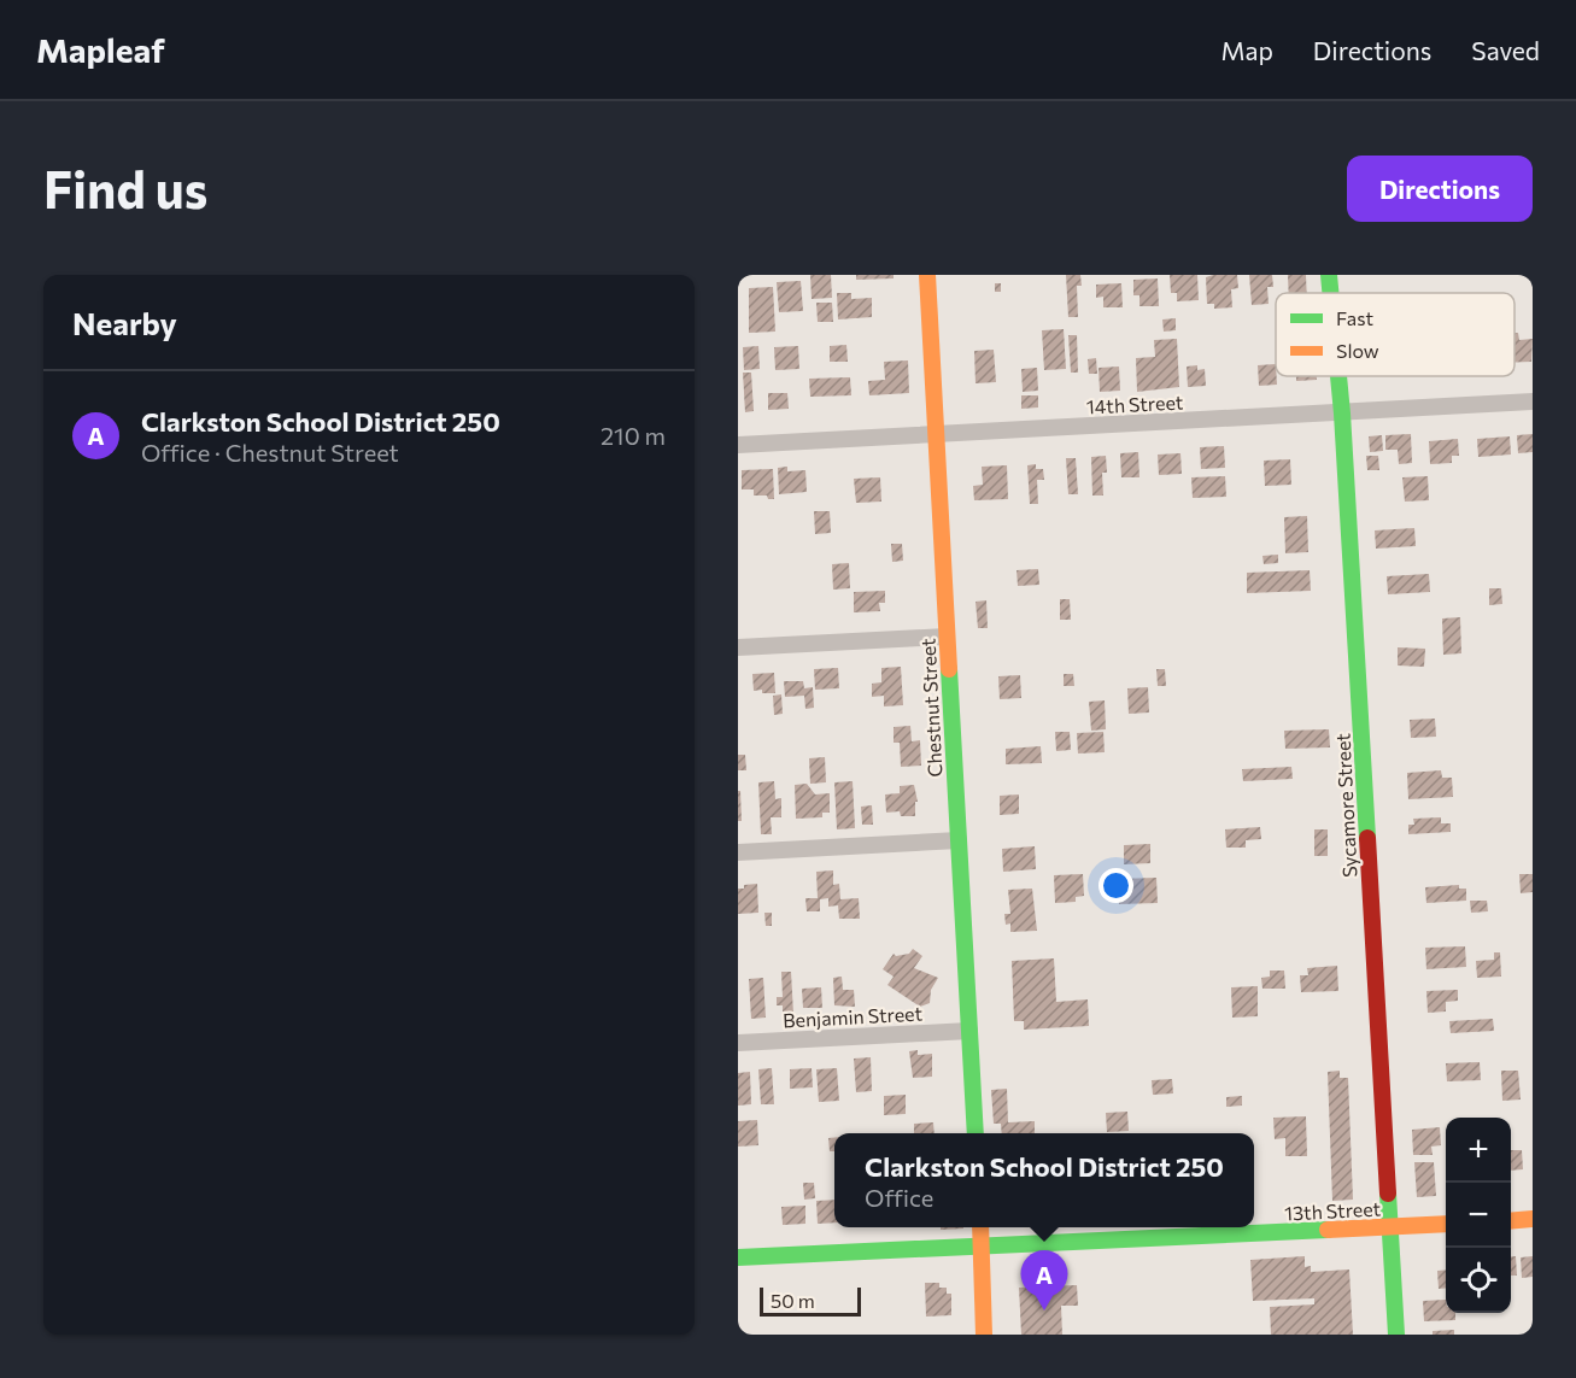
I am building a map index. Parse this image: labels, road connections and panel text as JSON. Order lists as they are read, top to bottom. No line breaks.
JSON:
{"streets":{"street":["14th Street","Chestnut Street","Sycamore Street","Benjamin Street","13th Street"]},"crossings":[["14th Street","Chestnut Street"],["14th Street","Sycamore Street"],["Chestnut Street","Benjamin Street"],["Sycamore Street","13th Street"]],"legend":["Fast","Slow"],"scale_bar":"50 m","page":{"header":"Mapleaf","nav":["Map","Directions","Saved"],"buttons":"Directions","title":"Find us","heading":"Nearby","list":[{"mark":"A","name":"Clarkston School District 250","note":"Office · Chestnut Street","value":"210 m"}],"map_buttons":["+","−"],"popup":["Clarkston School District 250","Office"],"pins":"A","scale":"50 m"}}
